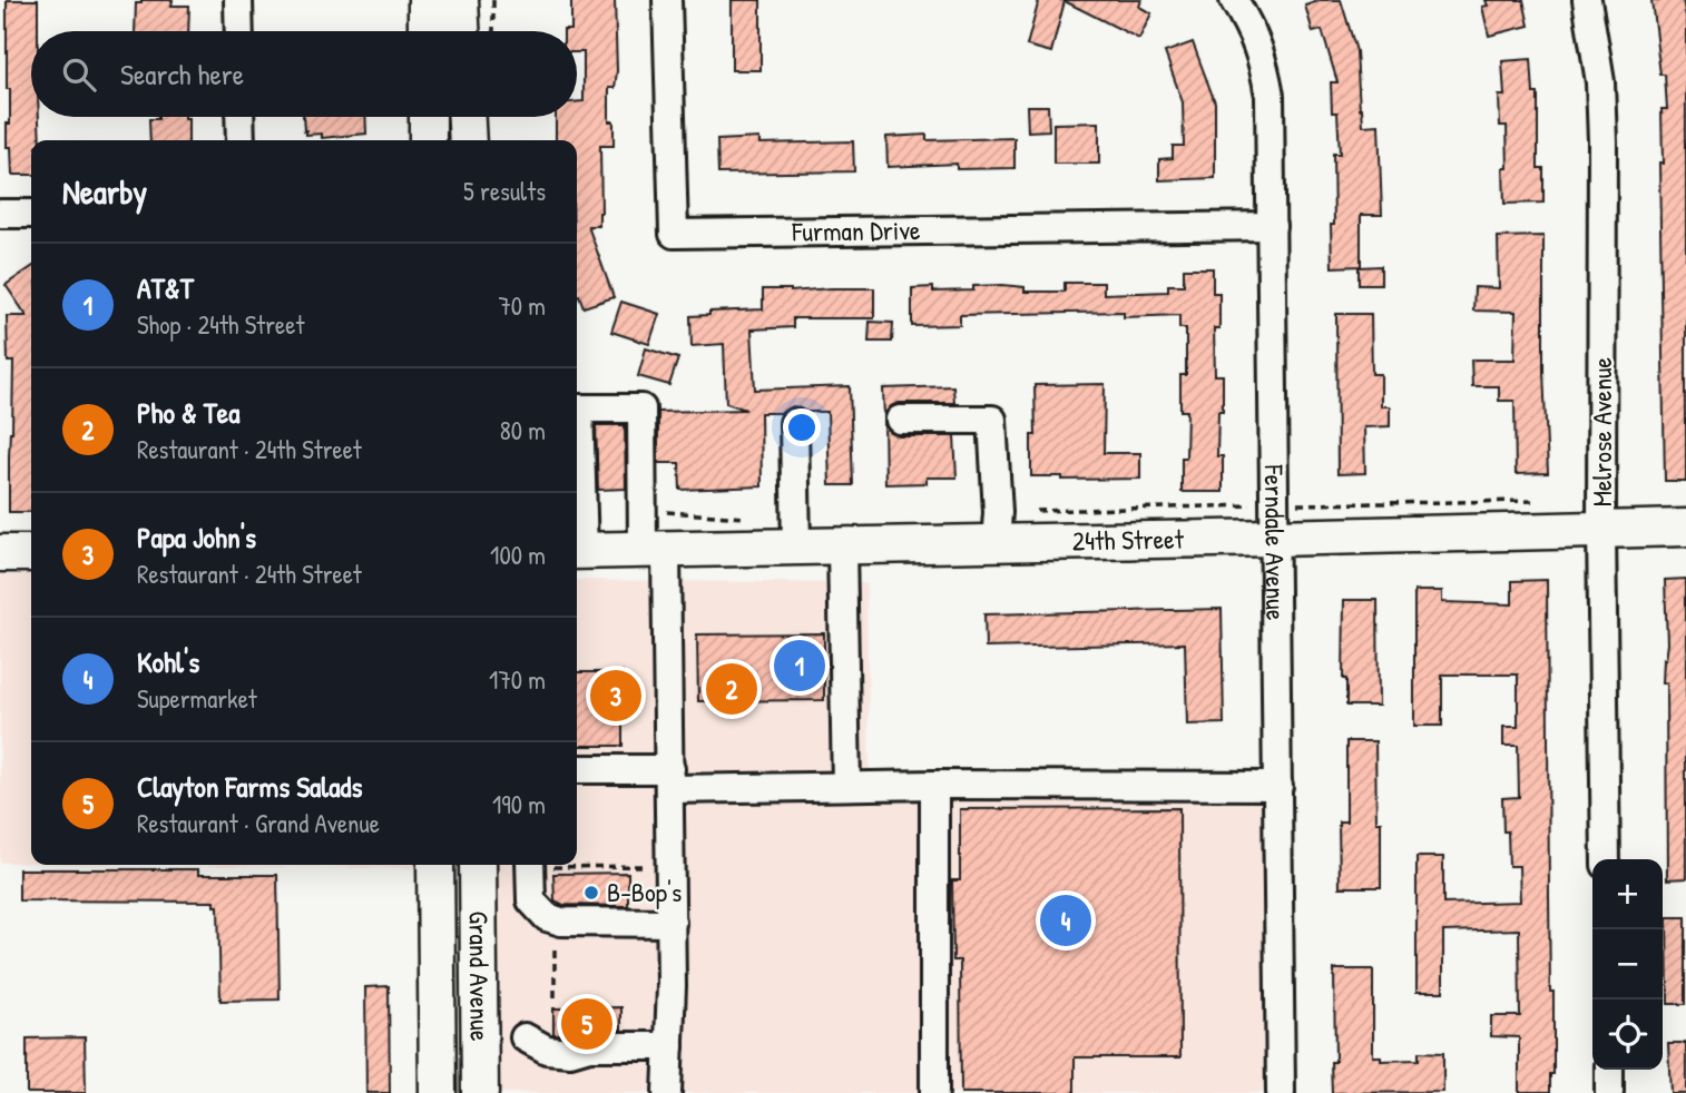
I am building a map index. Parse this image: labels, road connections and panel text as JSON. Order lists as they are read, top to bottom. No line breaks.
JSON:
{"streets":{"main road":["24th Street","Grand Avenue"],"street":["Furman Drive","Melrose Avenue","Ferndale Avenue"]},"crossings":[["Furman Drive","Ferndale Avenue"],["Melrose Avenue","24th Street"],["24th Street","Ferndale Avenue"]],"places":["B-Bop's"],"page":{"search":"Search here","heading":["Nearby","5 results"],"list":[{"mark":"1","name":"AT&T","note":"Shop · 24th Street","value":"70 m"},{"mark":"2","name":"Pho & Tea","note":"Restaurant · 24th Street","value":"80 m"},{"mark":"3","name":"Papa John's","note":"Restaurant · 24th Street","value":"100 m"},{"mark":"4","name":"Kohl's","note":"Supermarket","value":"170 m"},{"mark":"5","name":"Clayton Farms Salads","note":"Restaurant · Grand Avenue","value":"190 m"}],"pins":["1","2","3","4","5"],"map_buttons":["+","−"]}}
